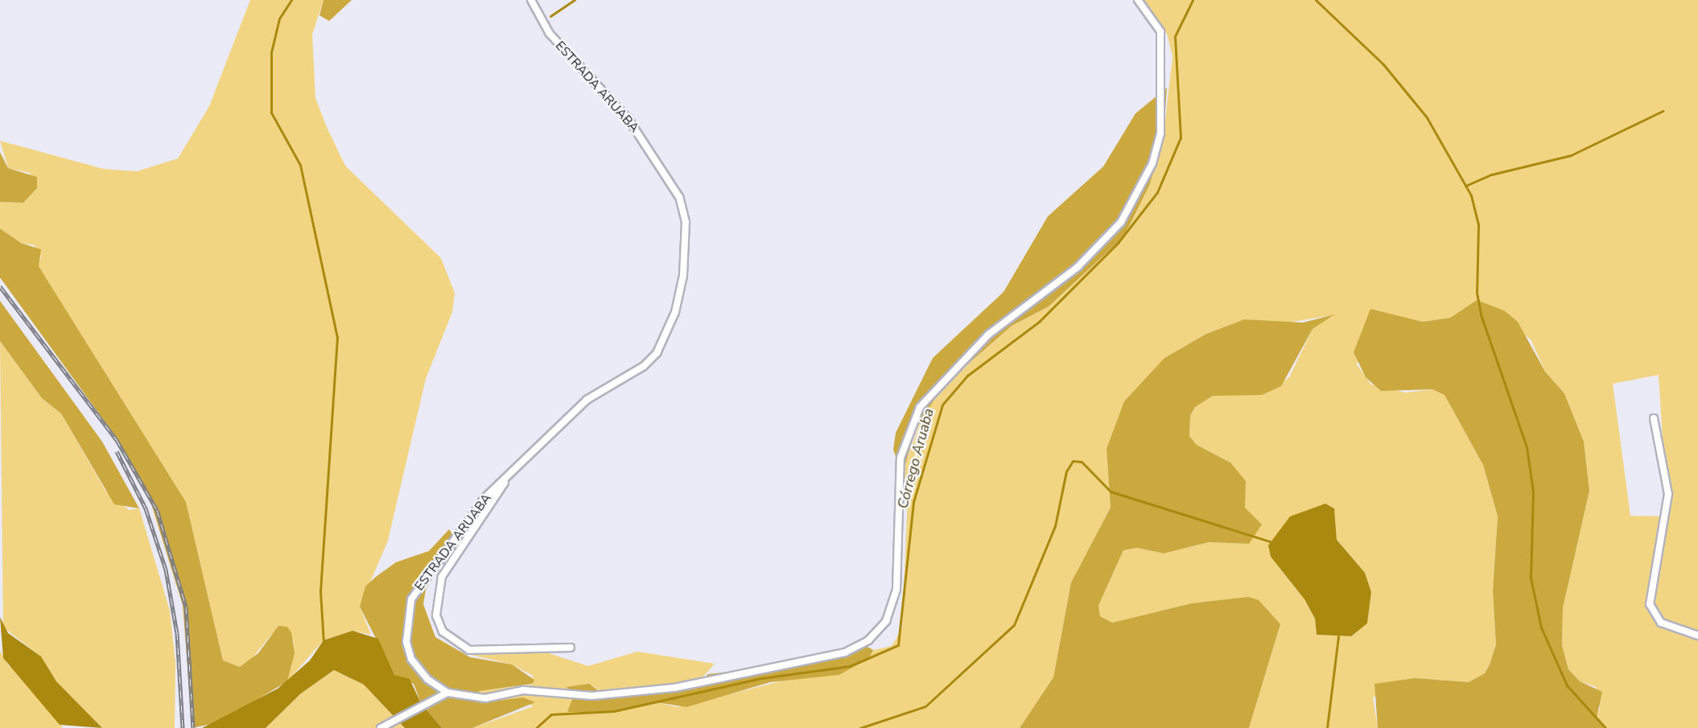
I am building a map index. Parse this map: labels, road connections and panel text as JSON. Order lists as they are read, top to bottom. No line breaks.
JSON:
{"streets":{"street":["ESTRADA ARUABA"]},"water":["Córrego Aruaba"]}
